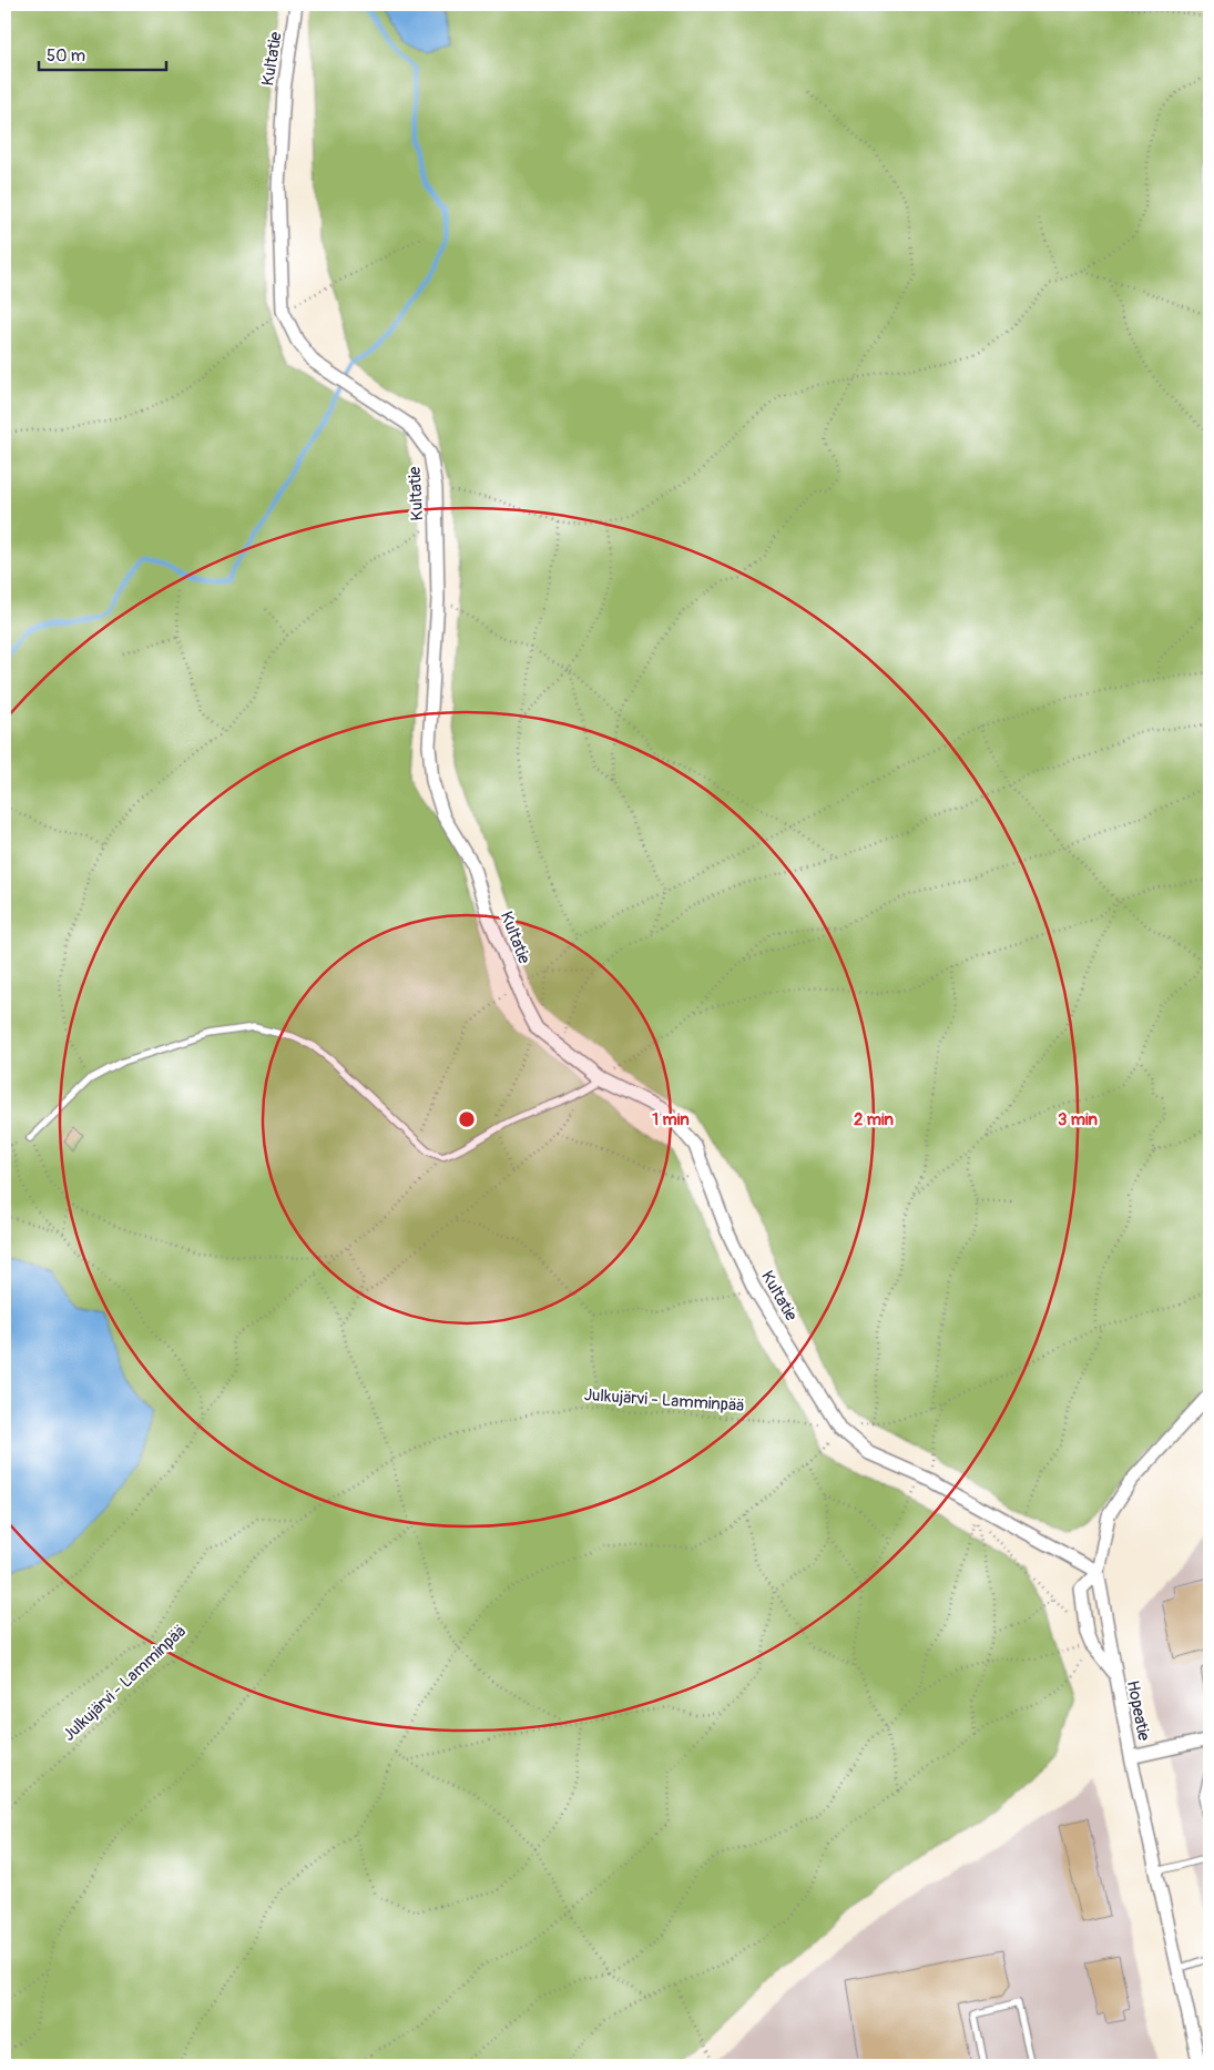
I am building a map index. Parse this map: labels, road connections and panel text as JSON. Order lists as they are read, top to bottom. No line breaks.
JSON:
{"streets":{"street":["Kultatie","Hopeatie"],"path":["Julkujärvi - Lamminpää"]},"crossings":[["Kultatie","Julkujärvi - Lamminpää"],["Kultatie","Hopeatie"]],"scale_bar":"50 m","rings":["1 min","2 min","3 min"]}
